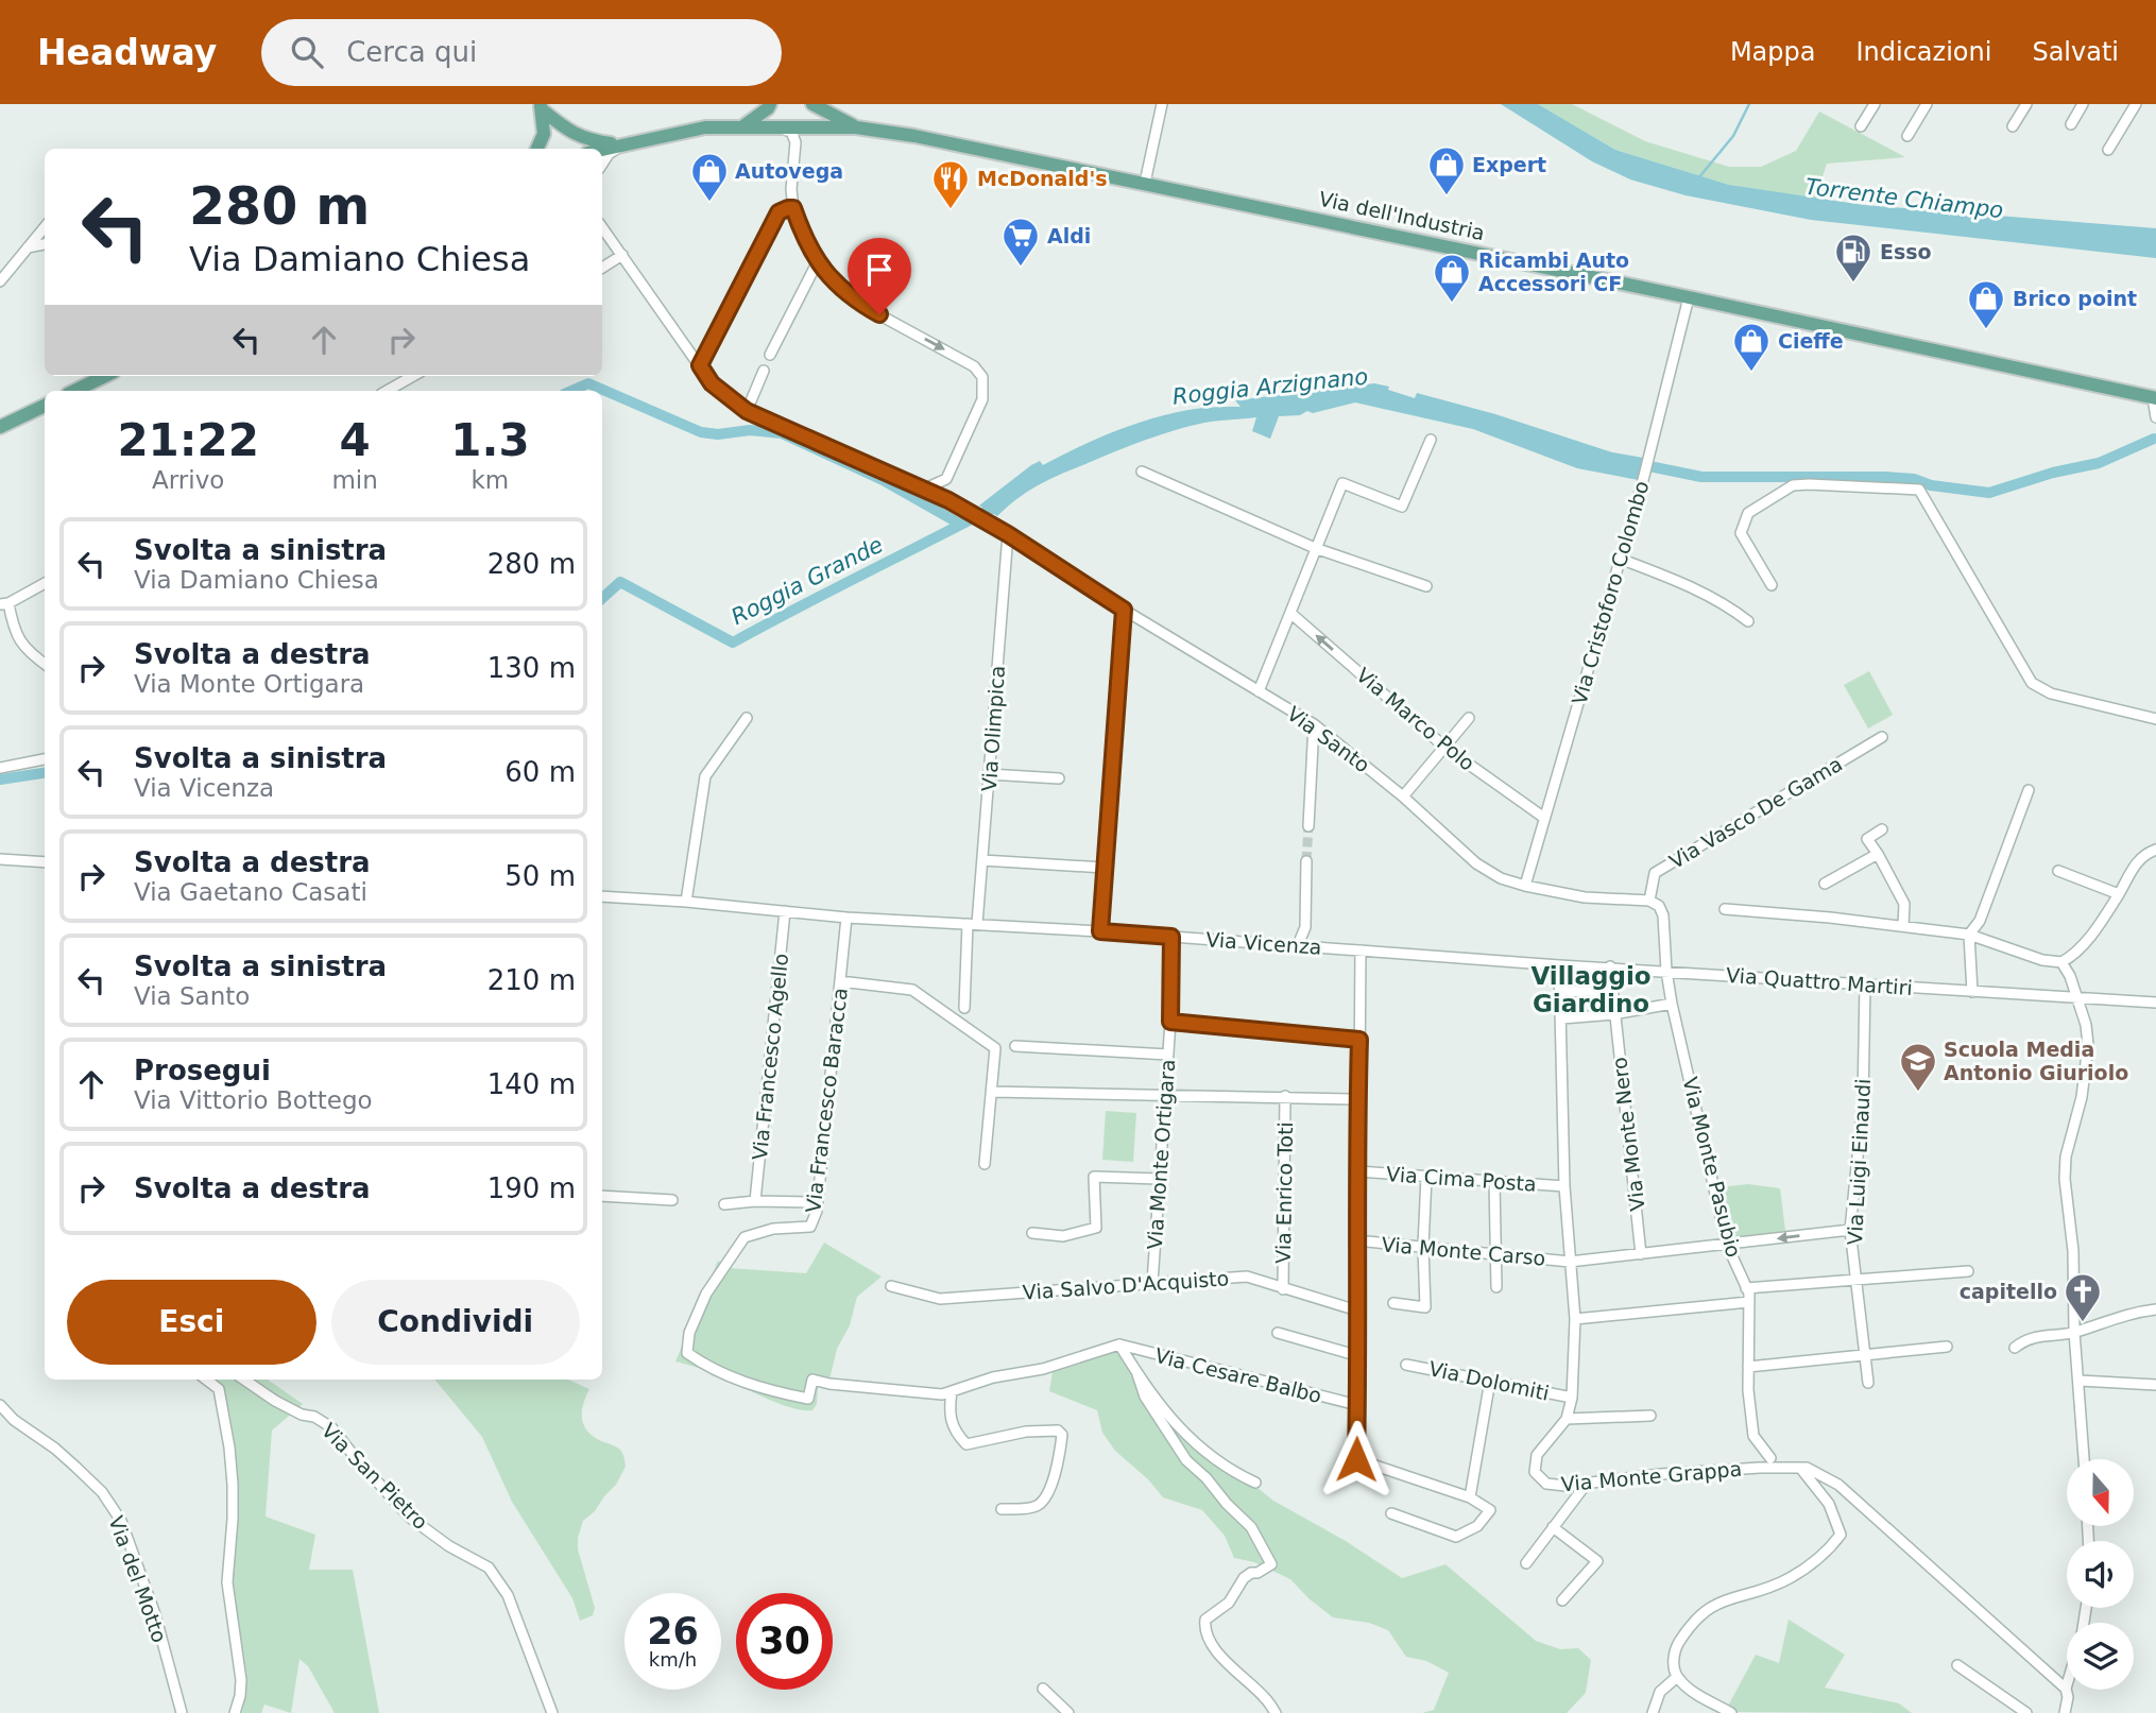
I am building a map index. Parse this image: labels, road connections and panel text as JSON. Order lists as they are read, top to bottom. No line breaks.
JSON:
{"streets":{"main road":["Via dell'Industria"],"street":["Via Cristoforo Colombo","Via Marco Polo","Via Olimpica","Via Santo","Via Vasco De Gama","Via Vicenza","Via Quattro Martiri","Via Francesco Agello","Via Francesco Baracca","Via Monte Nero","Via Monte Ortigara","Via Luigi Einaudi","Via Monte Pasubio","Via Cima Posta","Via Enrico Toti","Via Monte Carso","Via Salvo D'Acquisto","Via Cesare Balbo","Via Dolomiti","Via San Pietro","Via Monte Grappa","Via del Motto"]},"crossings":[["Via dell'Industria","Via Cristoforo Colombo"],["Via Cristoforo Colombo","Via Marco Polo"],["Via Cristoforo Colombo","Via Santo"],["Via Olimpica","Via Santo"],["Via Olimpica","Via Vicenza"],["Via Santo","Via Vasco De Gama"],["Via Vicenza","Via Quattro Martiri"],["Via Vicenza","Via Francesco Agello"],["Via Vicenza","Via Francesco Baracca"],["Via Vicenza","Via Monte Nero"],["Via Vicenza","Via Monte Ortigara"],["Via Vicenza","Via Monte Grappa"],["Via Quattro Martiri","Via Monte Nero"],["Via Quattro Martiri","Via Luigi Einaudi"],["Via Quattro Martiri","Via Monte Pasubio"],["Via Monte Nero","Via Monte Carso"],["Via Monte Ortigara","Via Salvo D'Acquisto"],["Via Luigi Einaudi","Via Monte Carso"],["Via Monte Pasubio","Via Monte Carso"],["Via Cima Posta","Via Monte Grappa"],["Via Enrico Toti","Via Salvo D'Acquisto"],["Via Monte Carso","Via Monte Grappa"],["Via Dolomiti","Via Monte Grappa"]],"one_way":["Via Marco Polo"],"districts":["Villaggio Giardino"],"water":["Torrente Chiampo","Roggia Arzignano","Roggia Grande"],"places":{"shop":["Expert","Autovega","Ricambi Auto Accessori CF","Brico point","Cieffe"],"restaurant":["McDonald's"],"supermarket":["Aldi"],"fuel station":["Esso"],"school or university":["Scuola Media Antonio Giuriolo"],"church":["capitello"]},"north":"bottom","page":{"header":"Headway","search":"Cerca qui","nav":["Mappa","Indicazioni","Salvati"],"turn":["280 m","Via Damiano Chiesa"],"eta":["21:22","Arrivo","4","min","1.3","km"],"list":[{"name":"Svolta a sinistra","note":"Via Damiano Chiesa","value":"280 m"},{"name":"Svolta a destra","note":"Via Monte Ortigara","value":"130 m"},{"name":"Svolta a sinistra","note":"Via Vicenza","value":"60 m"},{"name":"Svolta a destra","note":"Via Gaetano Casati","value":"50 m"},{"name":"Svolta a sinistra","note":"Via Santo","value":"210 m"},{"name":"Prosegui","note":"Via Vittorio Bottego","value":"140 m"},{"name":"Svolta a destra","value":"190 m"}],"buttons":["Esci","Condividi"],"speed":"26 km/h","limit":"30"}}
